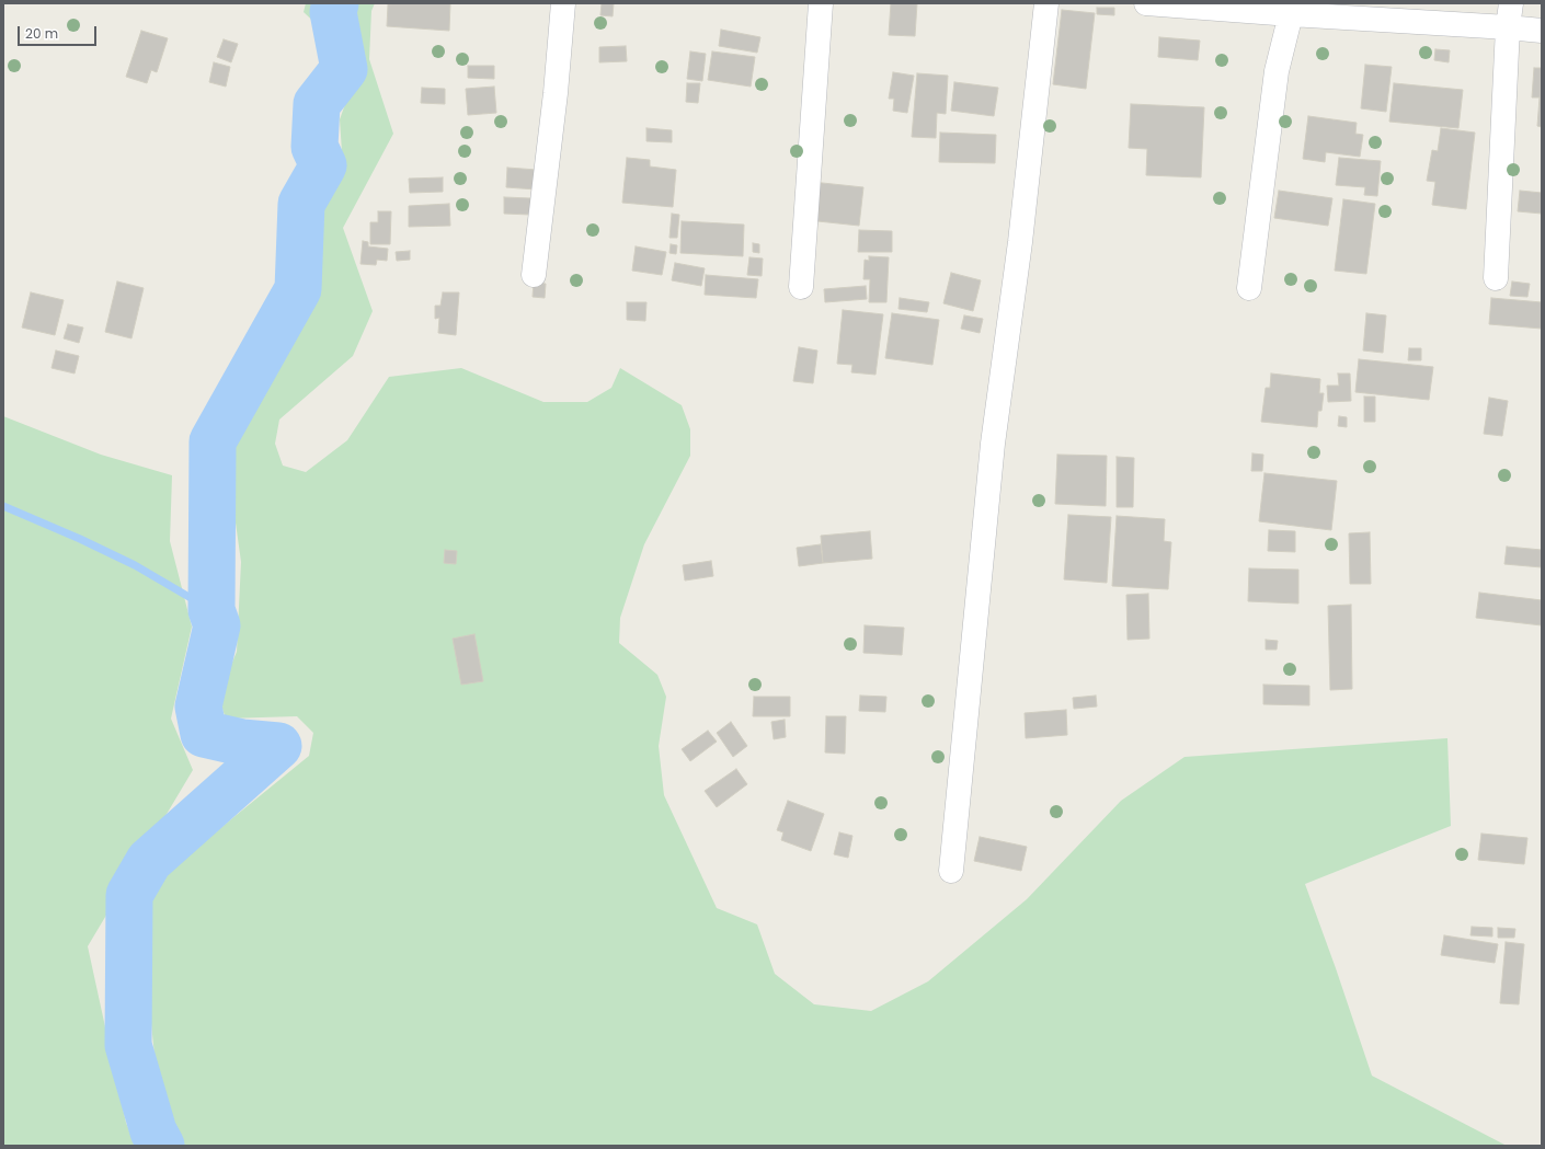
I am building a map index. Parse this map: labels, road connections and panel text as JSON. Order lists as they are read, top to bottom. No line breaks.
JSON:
{"scale_bar":"20 m"}
